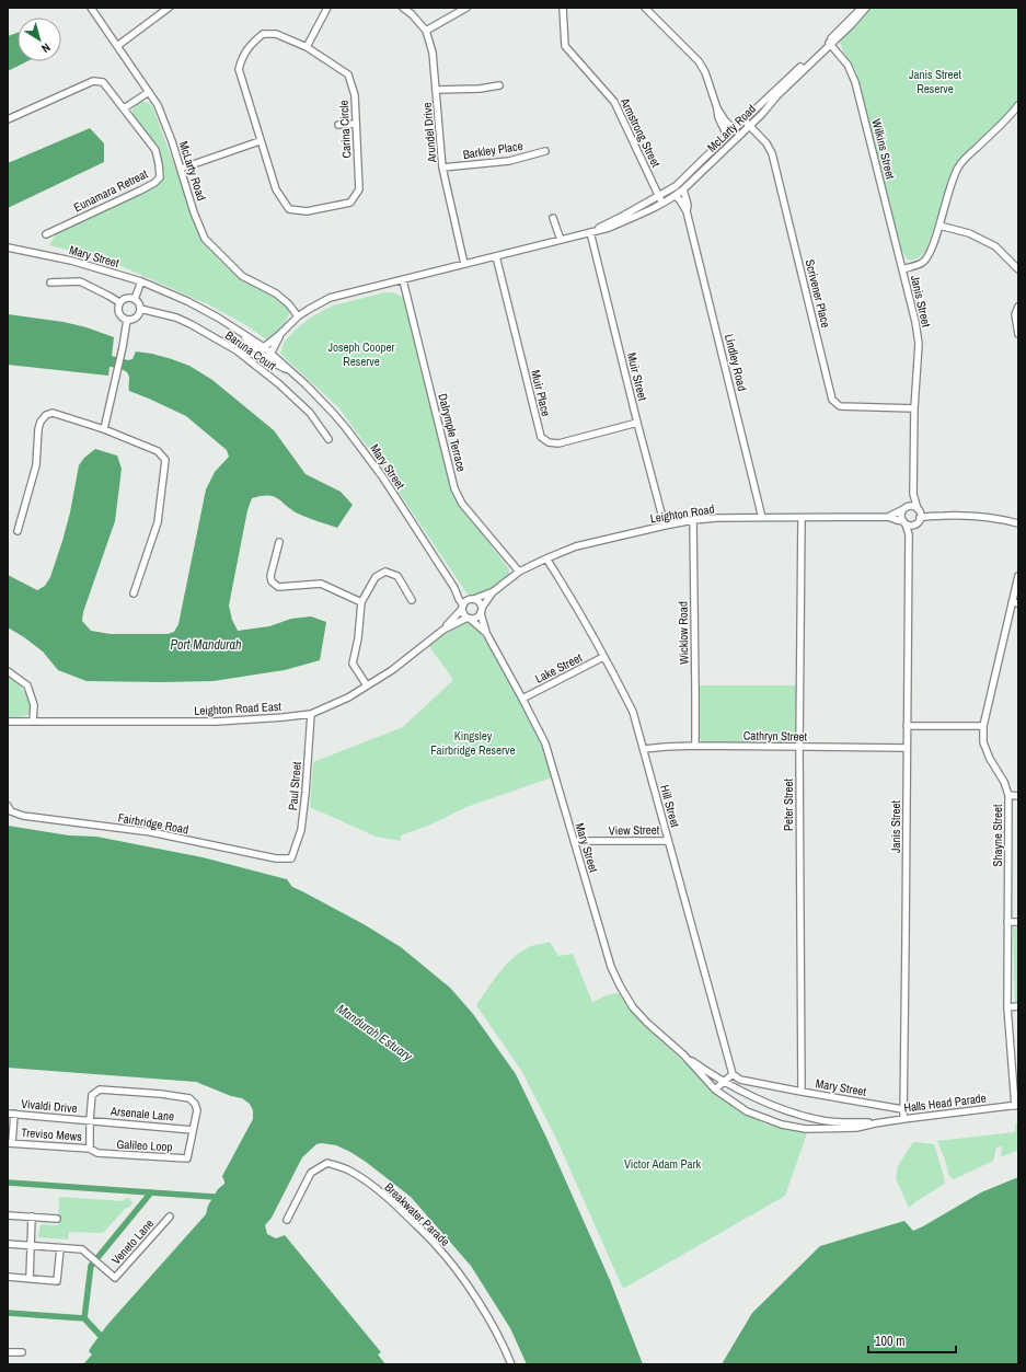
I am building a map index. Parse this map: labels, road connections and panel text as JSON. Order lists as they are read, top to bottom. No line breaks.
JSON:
{"streets":{"street":["McLarty Road","Carina Circle","Arundel Drive","Armstrong Street","Wilkins Street","Barkley Place","Eunamara Retreat","Mary Street","Scrivener Place","Janis Street","Baruna Court","Lindley Road","Muir Street","Muir Place","Dalrymple Terrace","Leighton Road","Wicklow Road","Lake Street","Leighton Road East","Cathryn Street","Paul Street","Peter Street","Hill Street","Fairbridge Road","View Street","Shayne Street","Halls Head Parade","Vivaldi Drive","Arsenale Lane","Treviso Mews","Galileo Loop","Breakwater Parade","Veneto Lane"]},"crossings":[["McLarty Road","Arundel Drive"],["McLarty Road","Armstrong Street"],["McLarty Road","Wilkins Street"],["McLarty Road","Mary Street"],["McLarty Road","Scrivener Place"],["McLarty Road","Lindley Road"],["McLarty Road","Muir Street"],["McLarty Road","Muir Place"],["McLarty Road","Dalrymple Terrace"],["Arundel Drive","Barkley Place"],["Wilkins Street","Janis Street"],["Mary Street","Janis Street"],["Mary Street","Leighton Road"],["Mary Street","Lake Street"],["Mary Street","Leighton Road East"],["Mary Street","Peter Street"],["Mary Street","Hill Street"],["Mary Street","View Street"],["Mary Street","Halls Head Parade"],["Scrivener Place","Janis Street"],["Janis Street","Leighton Road"],["Janis Street","Cathryn Street"],["Janis Street","Halls Head Parade"],["Lindley Road","Leighton Road"],["Muir Street","Muir Place"],["Muir Street","Leighton Road"],["Dalrymple Terrace","Leighton Road"],["Leighton Road","Wicklow Road"],["Leighton Road","Leighton Road East"],["Leighton Road","Peter Street"],["Leighton Road","Hill Street"],["Wicklow Road","Cathryn Street"],["Lake Street","Hill Street"],["Leighton Road East","Paul Street"],["Cathryn Street","Peter Street"],["Cathryn Street","Hill Street"],["Paul Street","Fairbridge Road"],["Hill Street","View Street"],["Shayne Street","Halls Head Parade"],["Vivaldi Drive","Arsenale Lane"],["Vivaldi Drive","Treviso Mews"],["Vivaldi Drive","Galileo Loop"],["Arsenale Lane","Galileo Loop"],["Treviso Mews","Galileo Loop"]],"water":["Port Mandurah","Mandurah Estuary"],"parks":["Janis Street Reserve","Joseph Cooper Reserve","Kingsley Fairbridge Reserve","Victor Adam Park"],"scale_bar":"100 m","north":"bottom right"}
